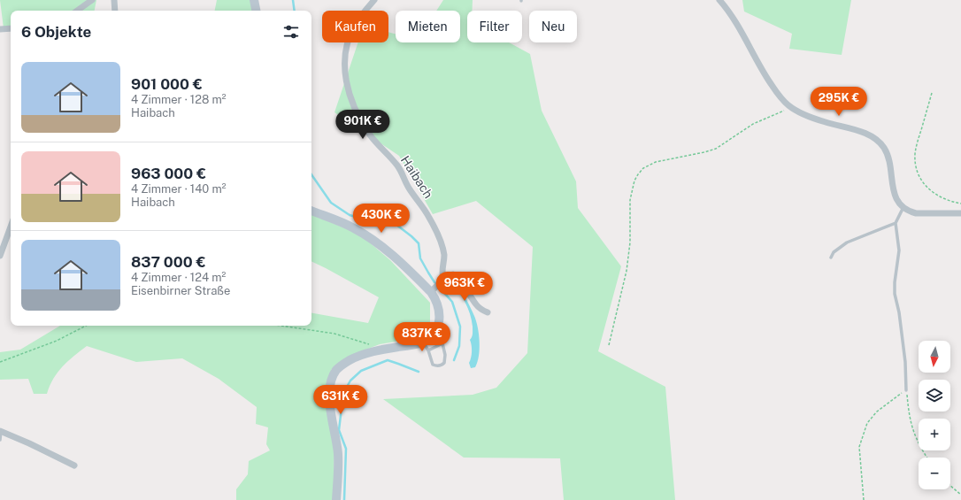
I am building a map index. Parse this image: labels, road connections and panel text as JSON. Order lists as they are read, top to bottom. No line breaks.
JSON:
{"streets":{"street":["Haibach"]},"north":"bottom","page":{"chip":["Kaufen","Mieten","Filter","Neu"],"heading":"6 Objekte","list":[{"name":"901 000 €","note":"4 Zimmer · 128 m² · Haibach"},{"name":"963 000 €","note":"4 Zimmer · 140 m² · Haibach"},{"name":"837 000 €","note":"4 Zimmer · 124 m² · Eisenbirner Straße"}],"price":["295K €","901K €","430K €","963K €","837K €","631K €"],"map_buttons":["+","−"]}}
